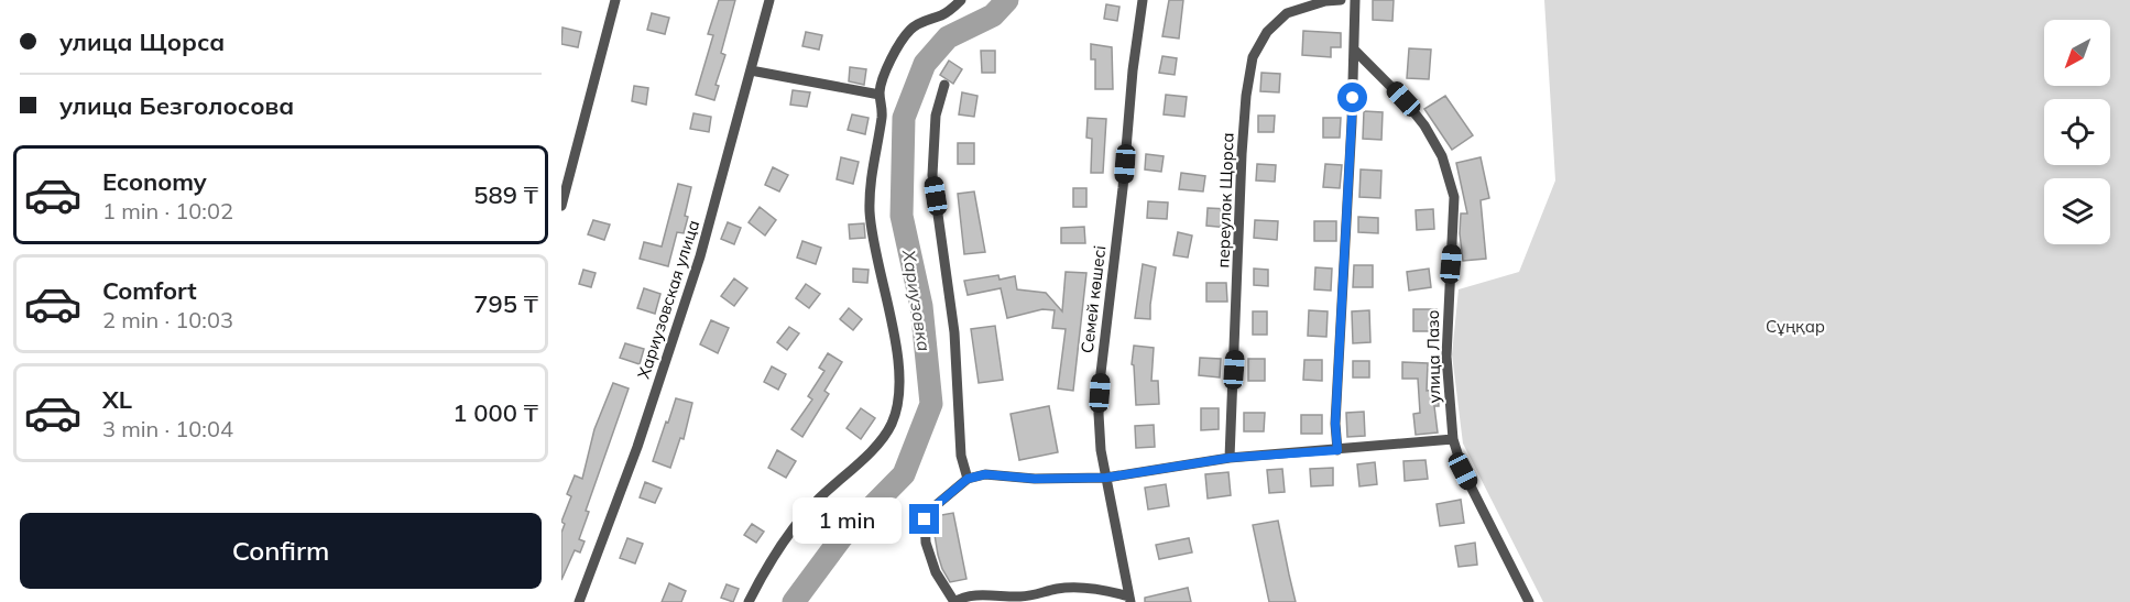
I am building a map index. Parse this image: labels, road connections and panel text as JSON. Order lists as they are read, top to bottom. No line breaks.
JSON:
{"streets":{"street":["переулок Щорса","Хариузовская улица","Семей көшесі","улица Лазо"]},"water":["Хариузовка"],"parks":["Сұңқар"],"north":"bottom left","page":{"banner":["улица Щорса","улица Безголосова"],"list":[{"name":"Economy","note":"1 min · 10:02","value":"589 ₸"},{"name":"Comfort","note":"2 min · 10:03","value":"795 ₸"},{"name":"XL","note":"3 min · 10:04","value":"1 000 ₸"}],"bubble":"1 min","buttons":"Confirm"}}
